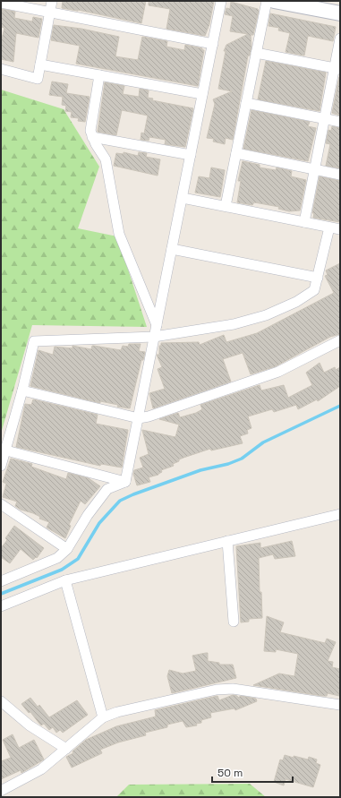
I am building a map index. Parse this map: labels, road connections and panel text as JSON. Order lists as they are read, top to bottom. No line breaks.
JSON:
{"scale_bar":"50 m"}
